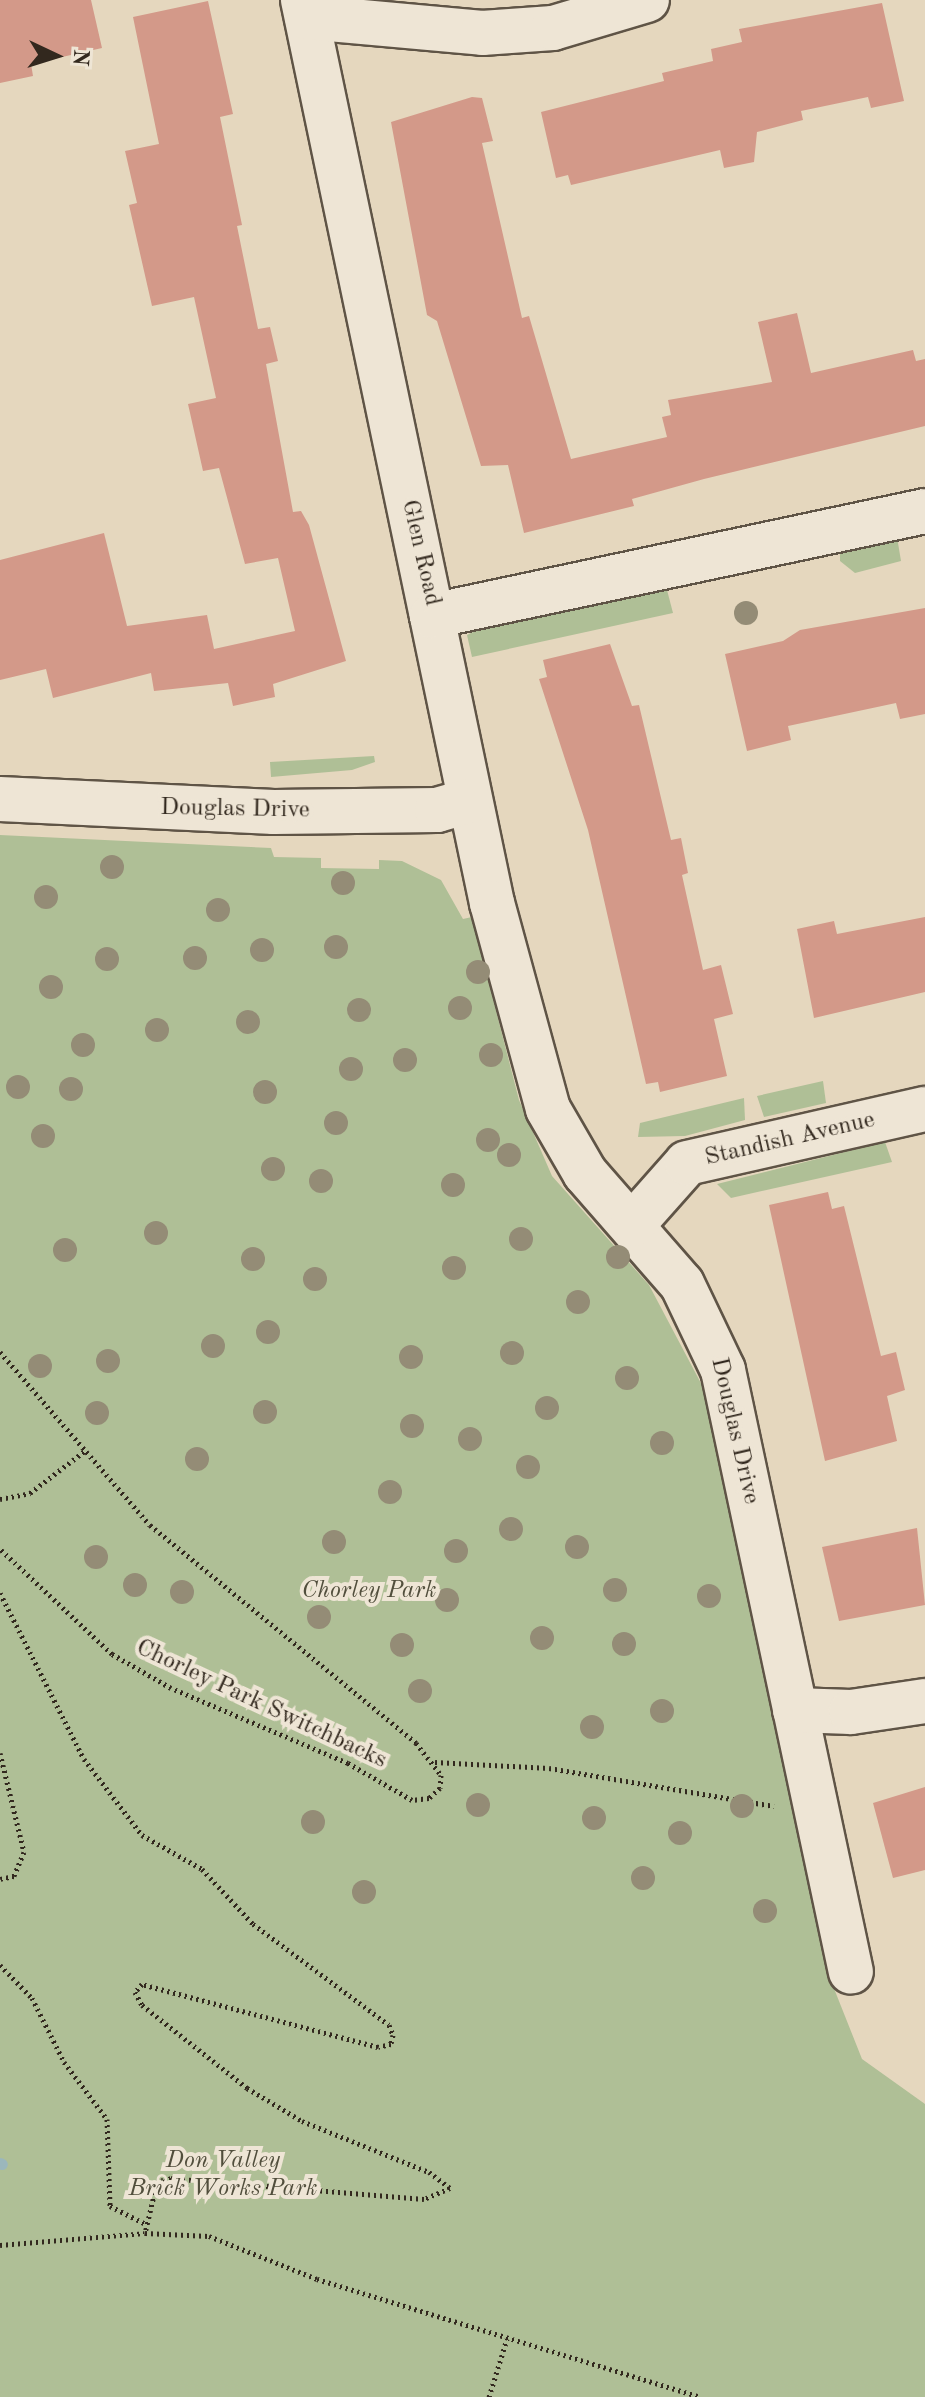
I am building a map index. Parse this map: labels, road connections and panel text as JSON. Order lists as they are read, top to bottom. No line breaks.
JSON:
{"streets":{"street":["Glen Road","Douglas Drive","Standish Avenue"],"path":["Chorley Park Switchbacks"]},"crossings":[["Glen Road","Douglas Drive"],["Douglas Drive","Standish Avenue"]],"parks":["Chorley Park","Don Valley Brick Works Park"],"north":"right"}
